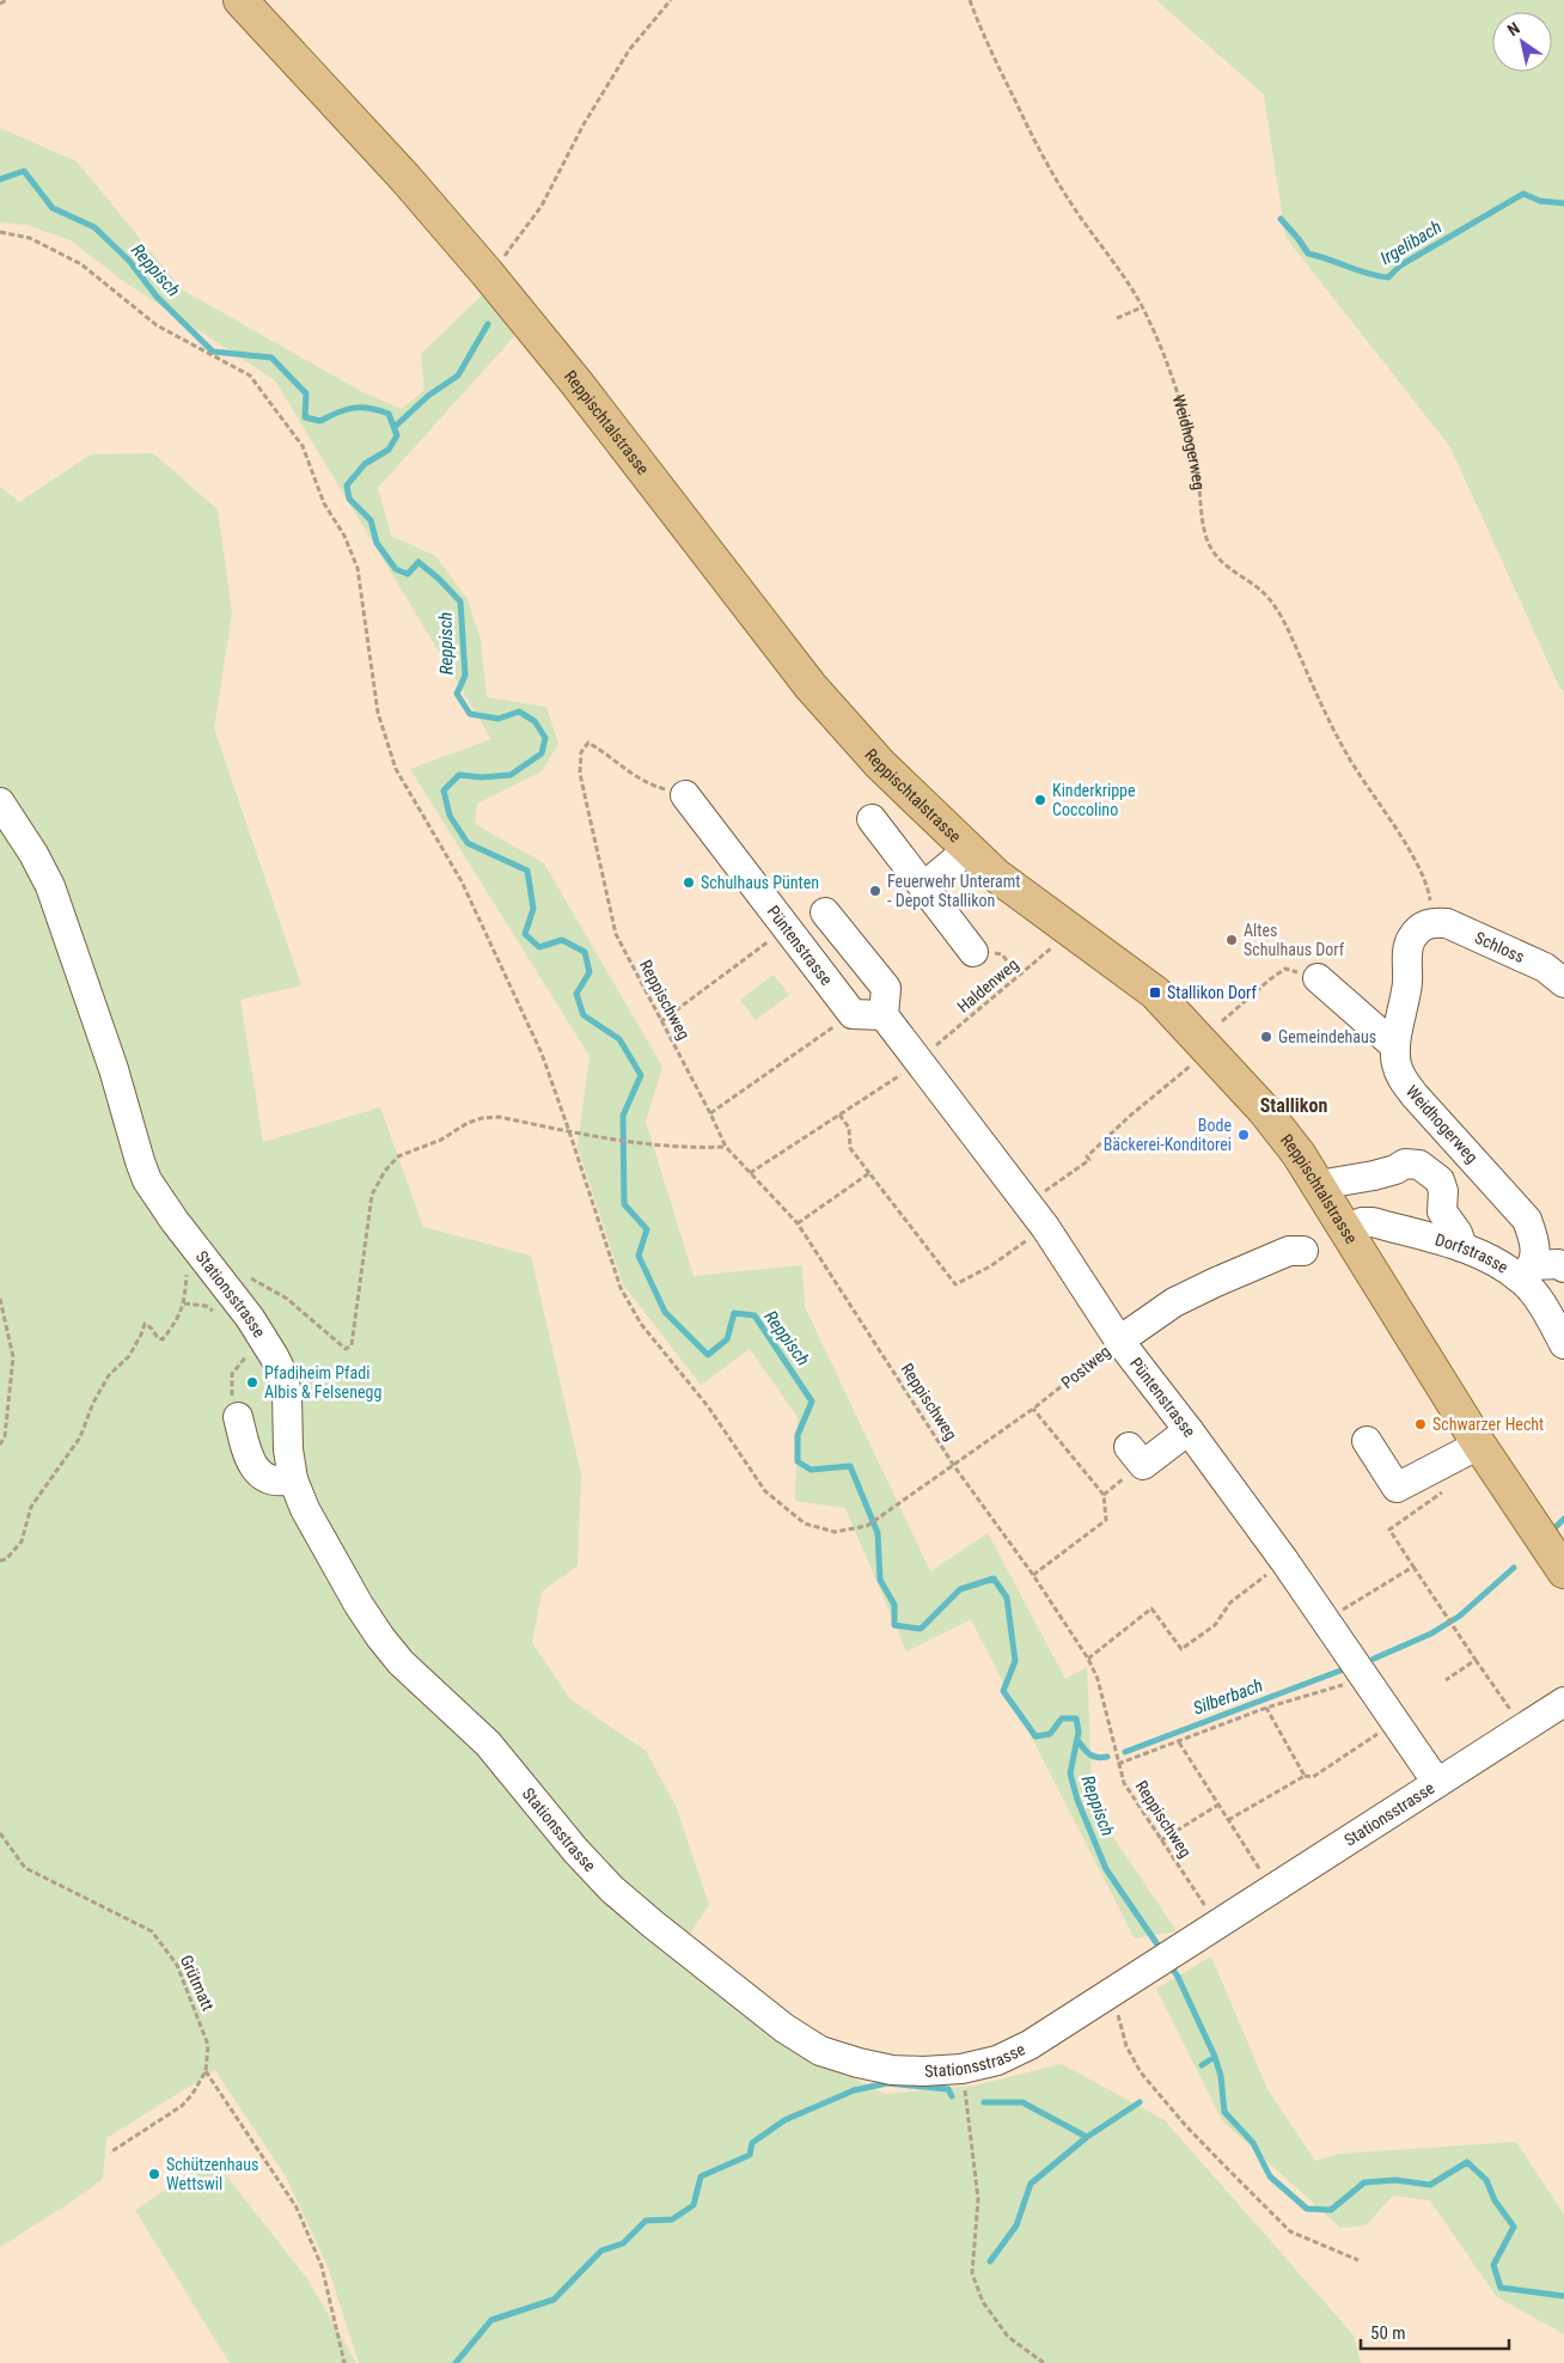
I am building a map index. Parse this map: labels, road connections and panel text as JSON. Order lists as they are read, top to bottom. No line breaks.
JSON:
{"streets":{"main road":["Reppischtalstrasse"],"street":["Weidhogerweg","Püntenstrasse","Schloss","Dorfstrasse","Stationsstrasse","Postweg"],"path":["Haldenweg","Reppischweg","Grütmatt"]},"crossings":[["Reppischtalstrasse","Haldenweg"],["Reppischtalstrasse","Dorfstrasse"],["Weidhogerweg","Schloss"],["Weidhogerweg","Dorfstrasse"],["Püntenstrasse","Haldenweg"],["Püntenstrasse","Reppischweg"],["Püntenstrasse","Stationsstrasse"],["Püntenstrasse","Postweg"],["Haldenweg","Reppischweg"],["Reppischweg","Postweg"]],"districts":["Stallikon"],"water":["Irgelibach","Reppisch","Silberbach"],"places":{"other":["Kinderkrippe Coccolino","Schulhaus Pünten","Feuerwehr Unteramt - Depot Stallikon","Altes Schulhaus Dorf","Gemeindehaus","Bode Bäckerei-Konditorei","Pfadiheim Pfadi Albis & Felsenegg","Schwarzer Hecht","Schützenhaus Wettswil"],"transit":["Stallikon Dorf"]},"scale_bar":"50 m","north":"top left"}
